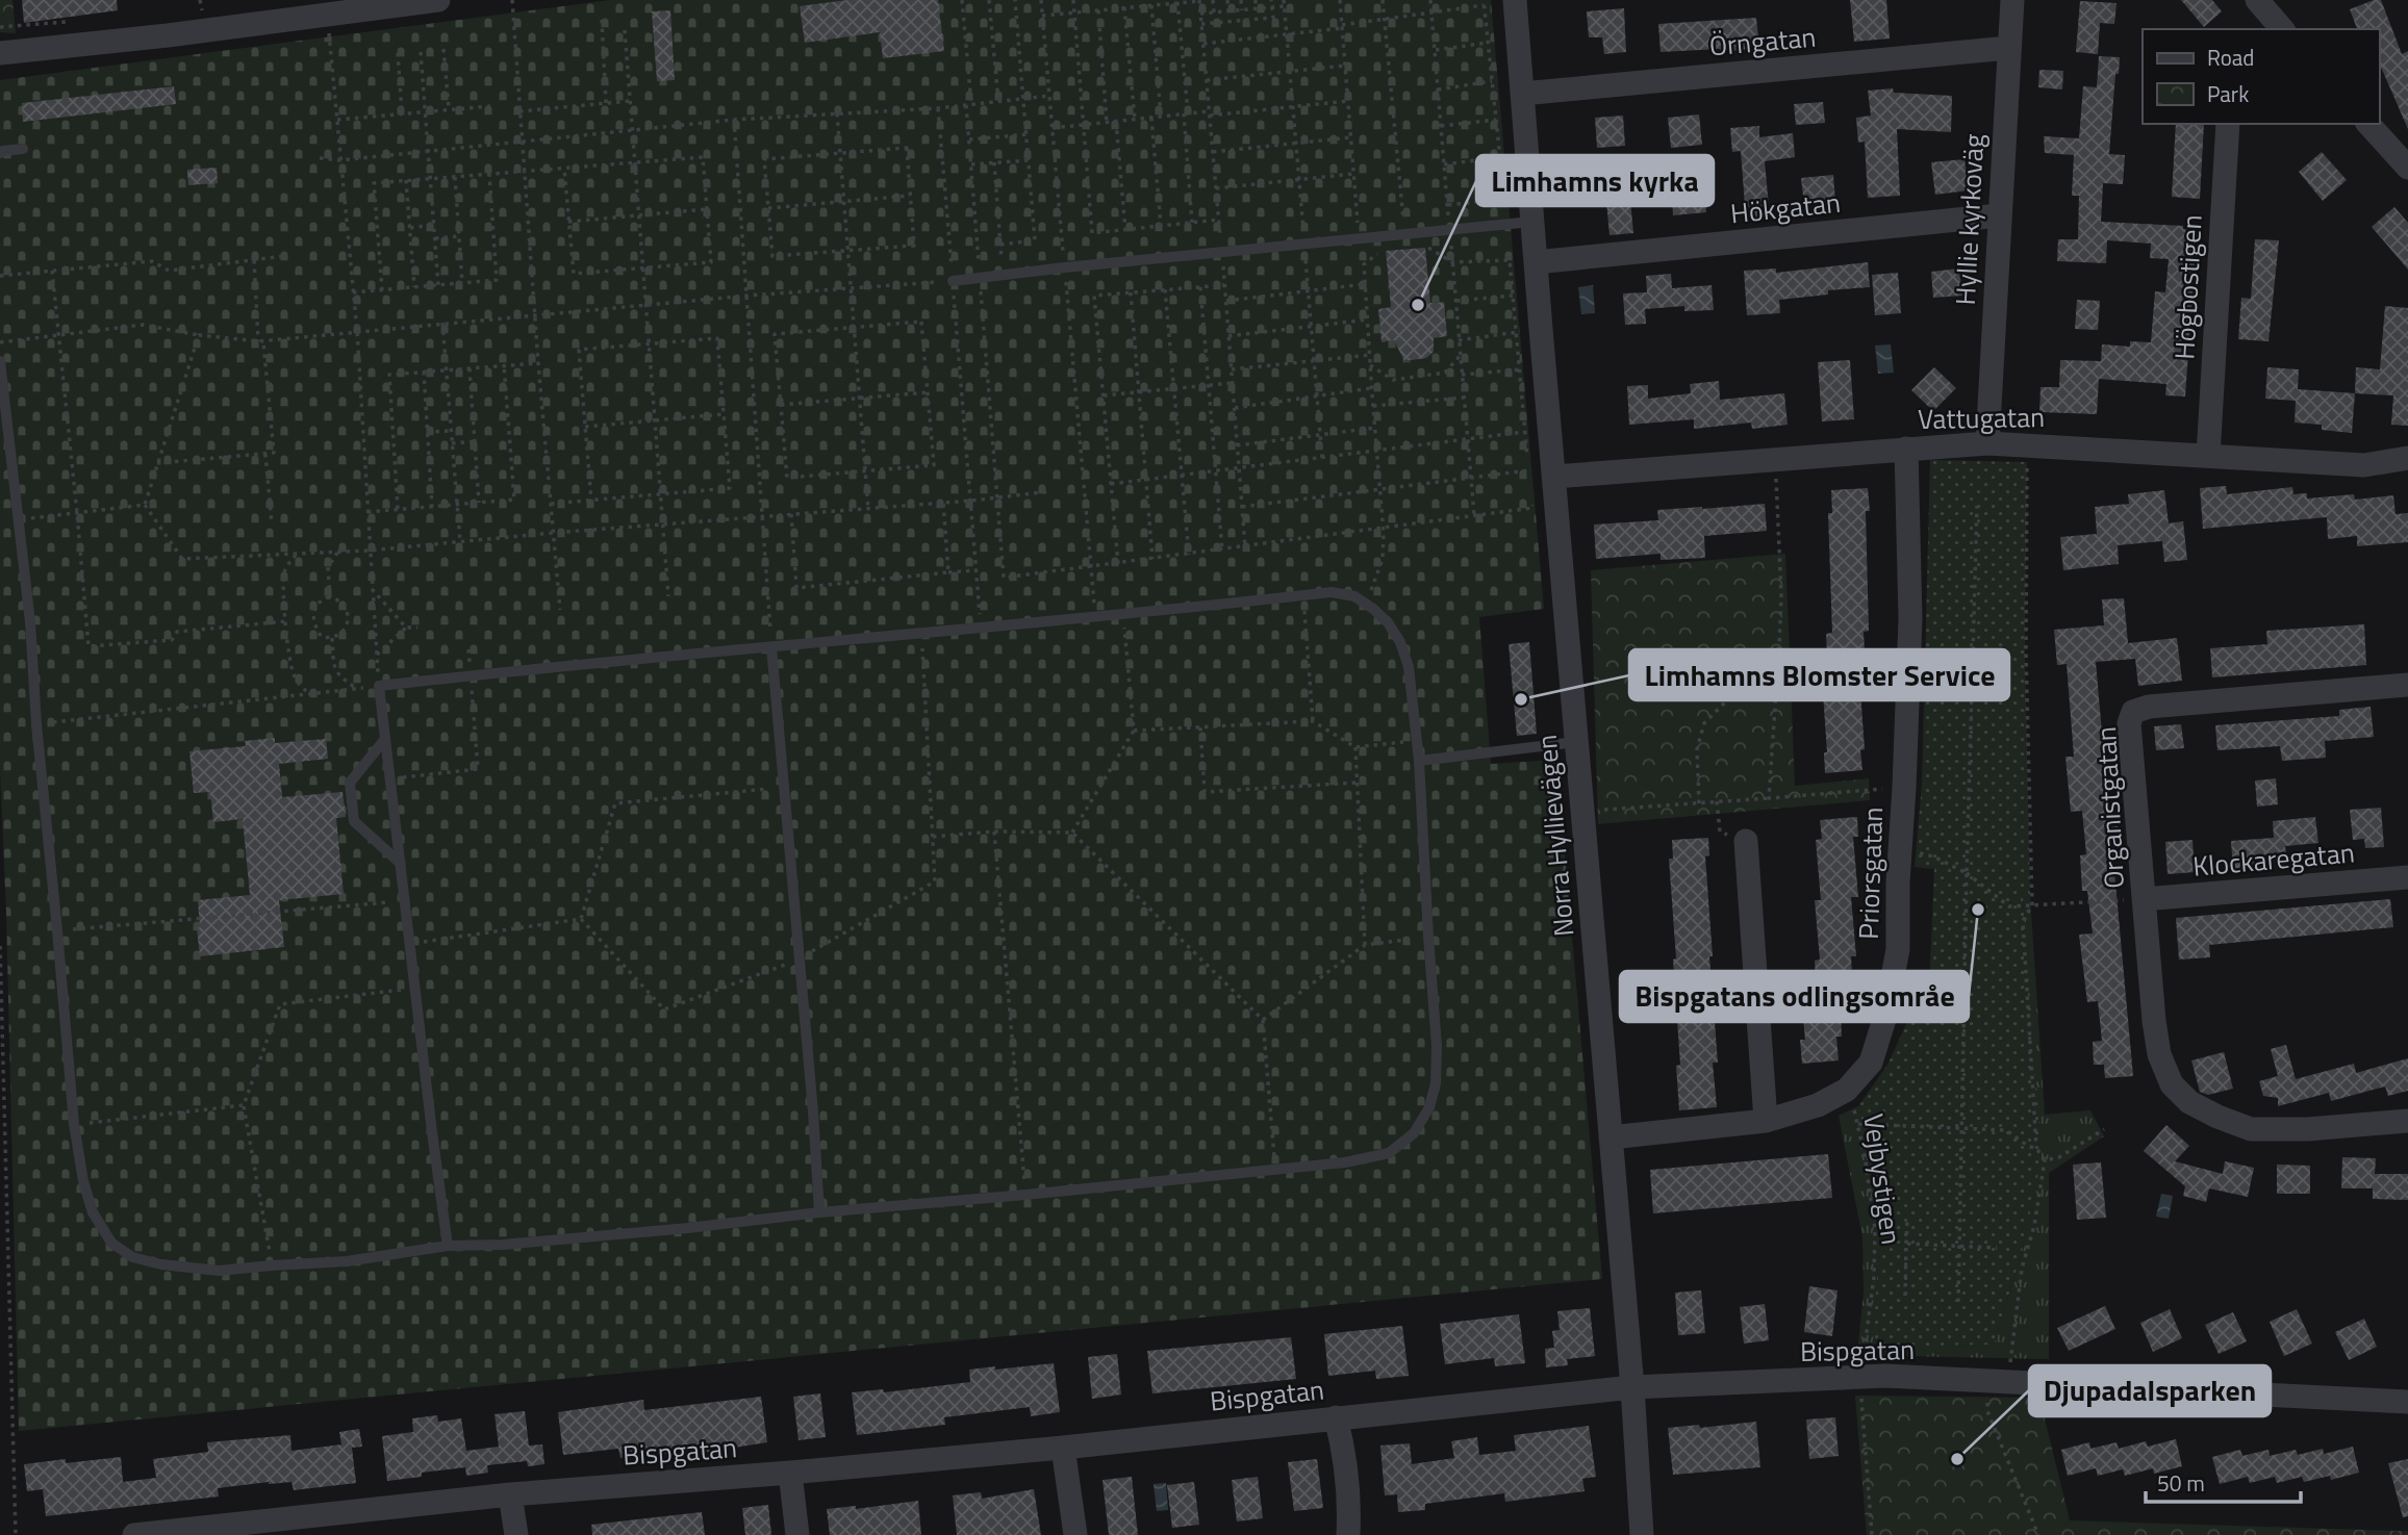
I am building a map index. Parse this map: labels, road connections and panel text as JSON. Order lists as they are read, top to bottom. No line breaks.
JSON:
{"streets":{"street":["Örngatan","Hökgatan","Hyllie kyrkoväg","Högbostigen","Vattugatan","Organistgatan","Norra Hyllievägen","Klockaregatan","Priorsgatan","Bispgatan"],"path":["Vejbystigen"]},"crossings":[["Örngatan","Hyllie kyrkoväg"],["Örngatan","Norra Hyllievägen"],["Hökgatan","Hyllie kyrkoväg"],["Hökgatan","Norra Hyllievägen"],["Hyllie kyrkoväg","Vattugatan"],["Högbostigen","Vattugatan"],["Vattugatan","Norra Hyllievägen"],["Vattugatan","Priorsgatan"],["Organistgatan","Klockaregatan"],["Norra Hyllievägen","Priorsgatan"],["Norra Hyllievägen","Bispgatan"],["Priorsgatan","Vejbystigen"],["Vejbystigen","Bispgatan"]],"places":["Limhamns kyrka","Limhamns Blomster Service","Bispgatans odlingsområe","Djupadalsparken"],"legend":["Road","Park"],"scale_bar":"50 m"}
